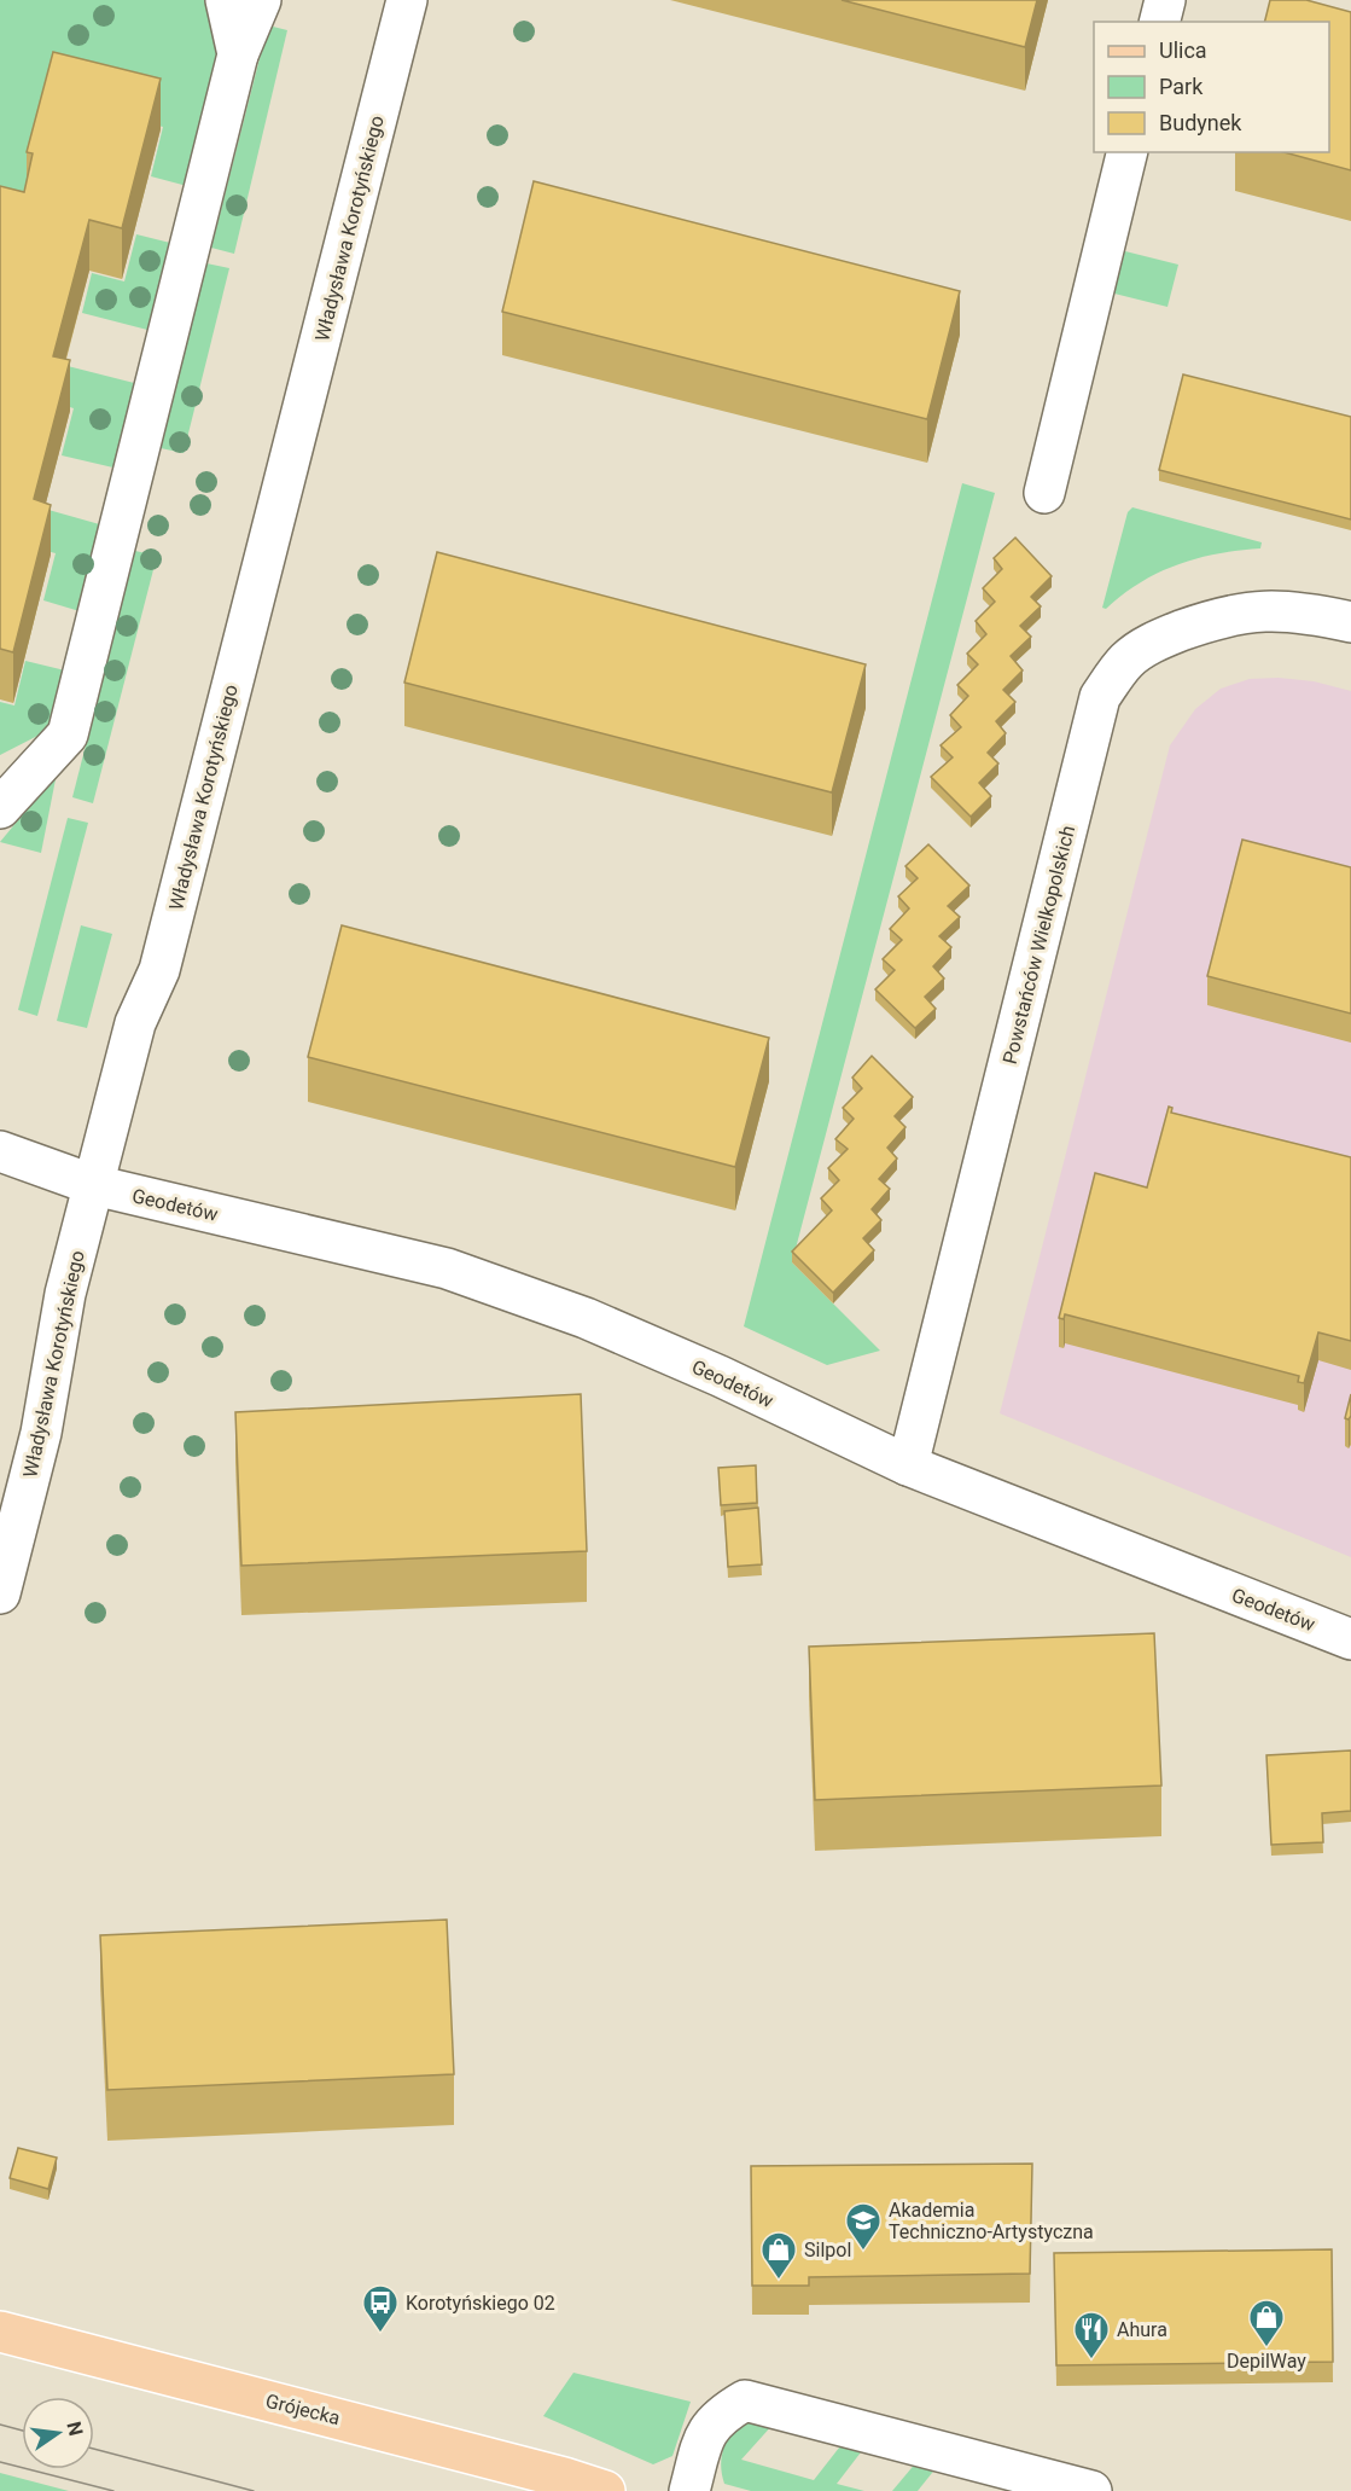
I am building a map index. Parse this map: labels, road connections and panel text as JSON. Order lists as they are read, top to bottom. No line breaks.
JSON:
{"streets":{"main road":["Grójecka"],"street":["Władysława Korotyńskiego","Powstańców Wielkopolskich","Geodetów"]},"crossings":[["Władysława Korotyńskiego","Geodetów"],["Powstańców Wielkopolskich","Geodetów"]],"places":{"school or university":["Akademia Techniczno-Artystyczna"],"shop":["Silpol","DepilWay"],"bus stop":["Korotyńskiego 02"],"restaurant":["Ahura"]},"legend":["Ulica","Park","Budynek"],"north":"right"}
